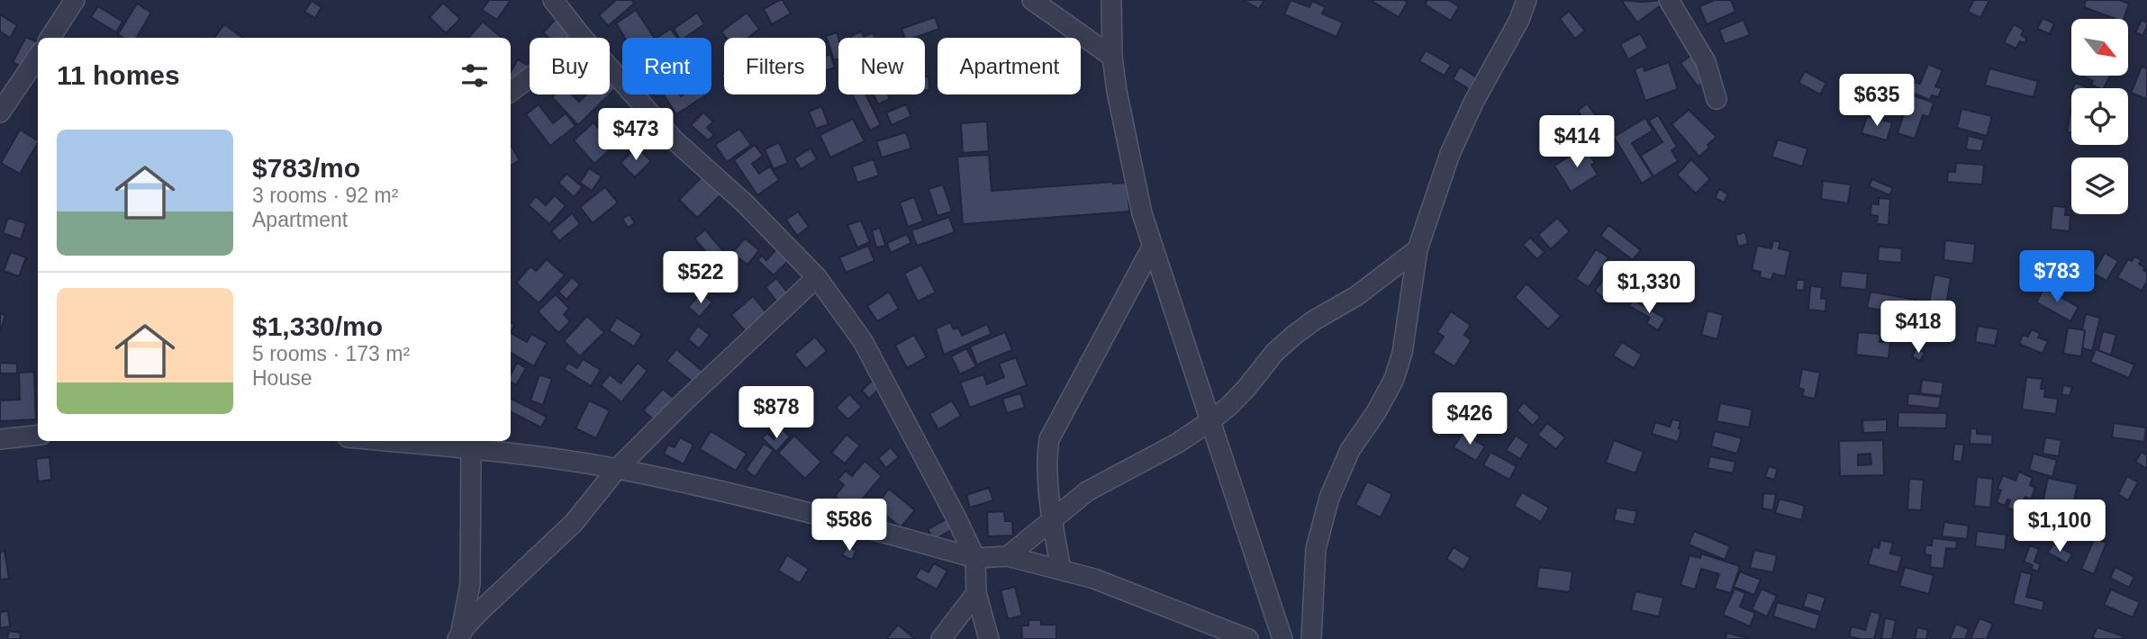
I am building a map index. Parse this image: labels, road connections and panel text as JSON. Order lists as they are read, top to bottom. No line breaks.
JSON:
{"north":"bottom right","page":{"chip":["Buy","Rent","Filters","New","Apartment"],"heading":"11 homes","price":["$635","$473","$414","$783","$522","$1,330","$418","$878","$426","$586","$1,100"],"list":[{"name":"$783/mo","note":"3 rooms · 92 m² · Apartment"},{"name":"$1,330/mo","note":"5 rooms · 173 m² · House"}]}}
